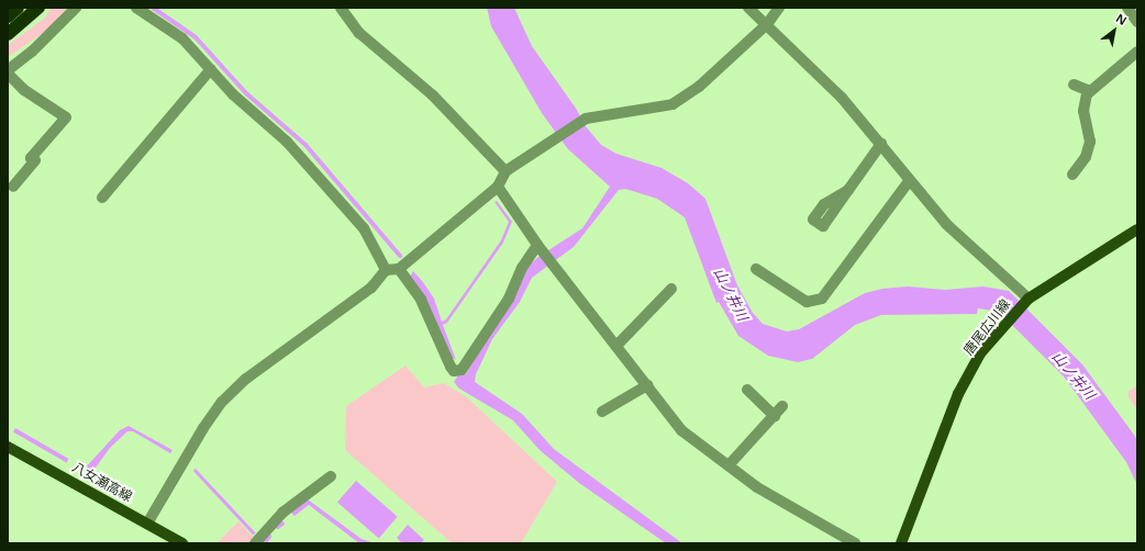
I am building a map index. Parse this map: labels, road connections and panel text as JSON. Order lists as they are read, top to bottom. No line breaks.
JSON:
{"streets":{"main road":["唐尾広川線","八女瀬高線"]},"water":["山ノ井川"],"north":"top right"}
